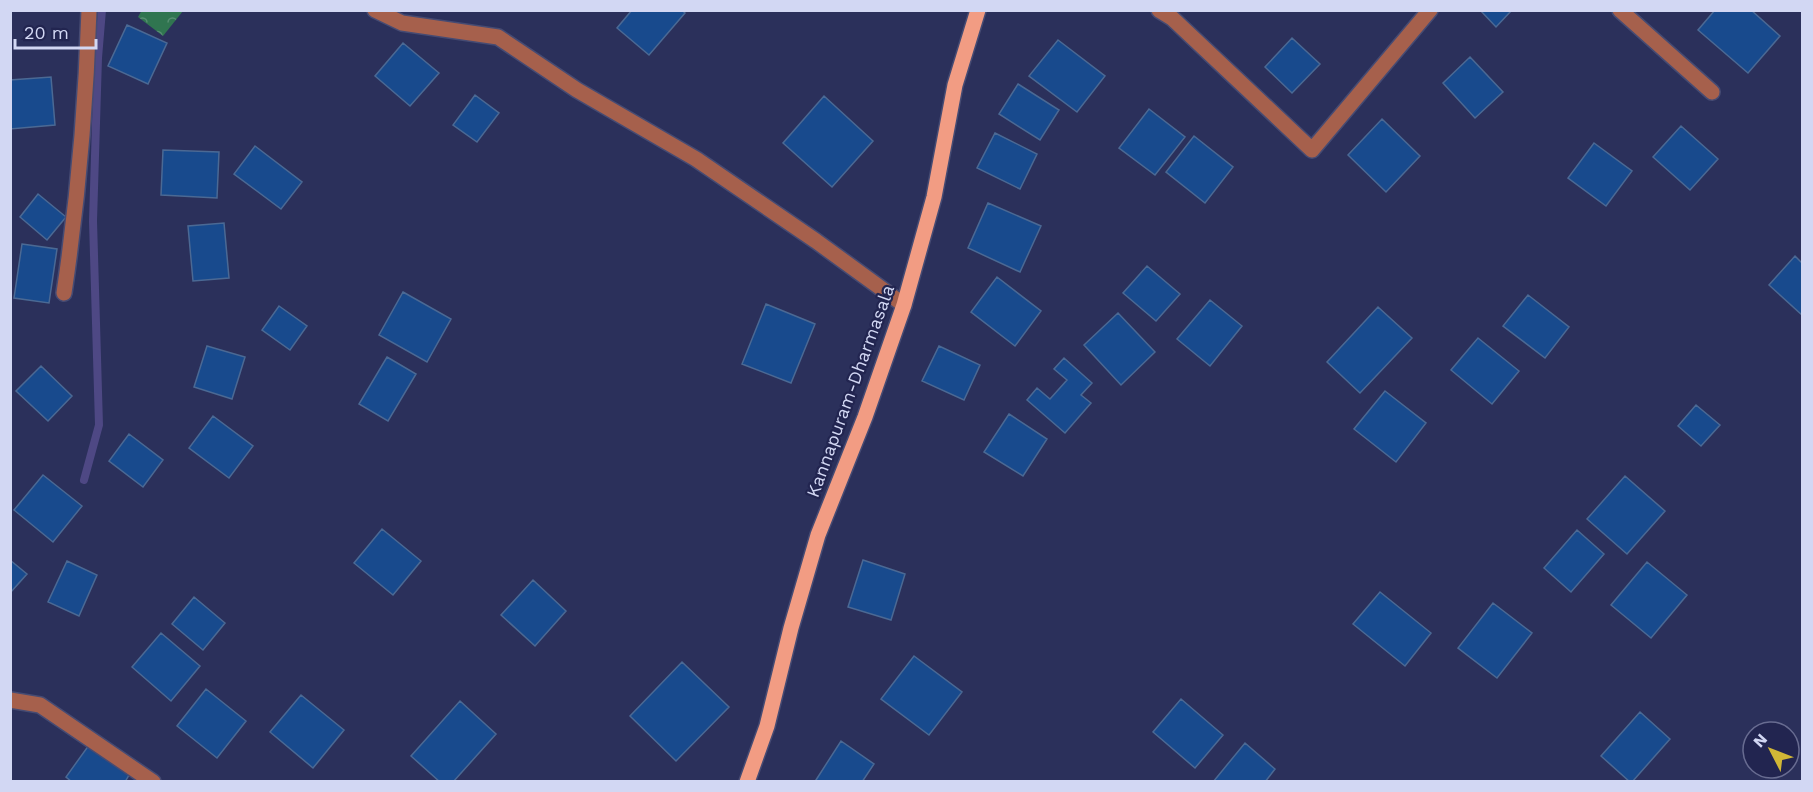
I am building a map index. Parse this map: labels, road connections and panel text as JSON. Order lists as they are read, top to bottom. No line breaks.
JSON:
{"streets":{"main road":["Kannapuram-Dharmasala"]},"scale_bar":"20 m","north":"top left"}
